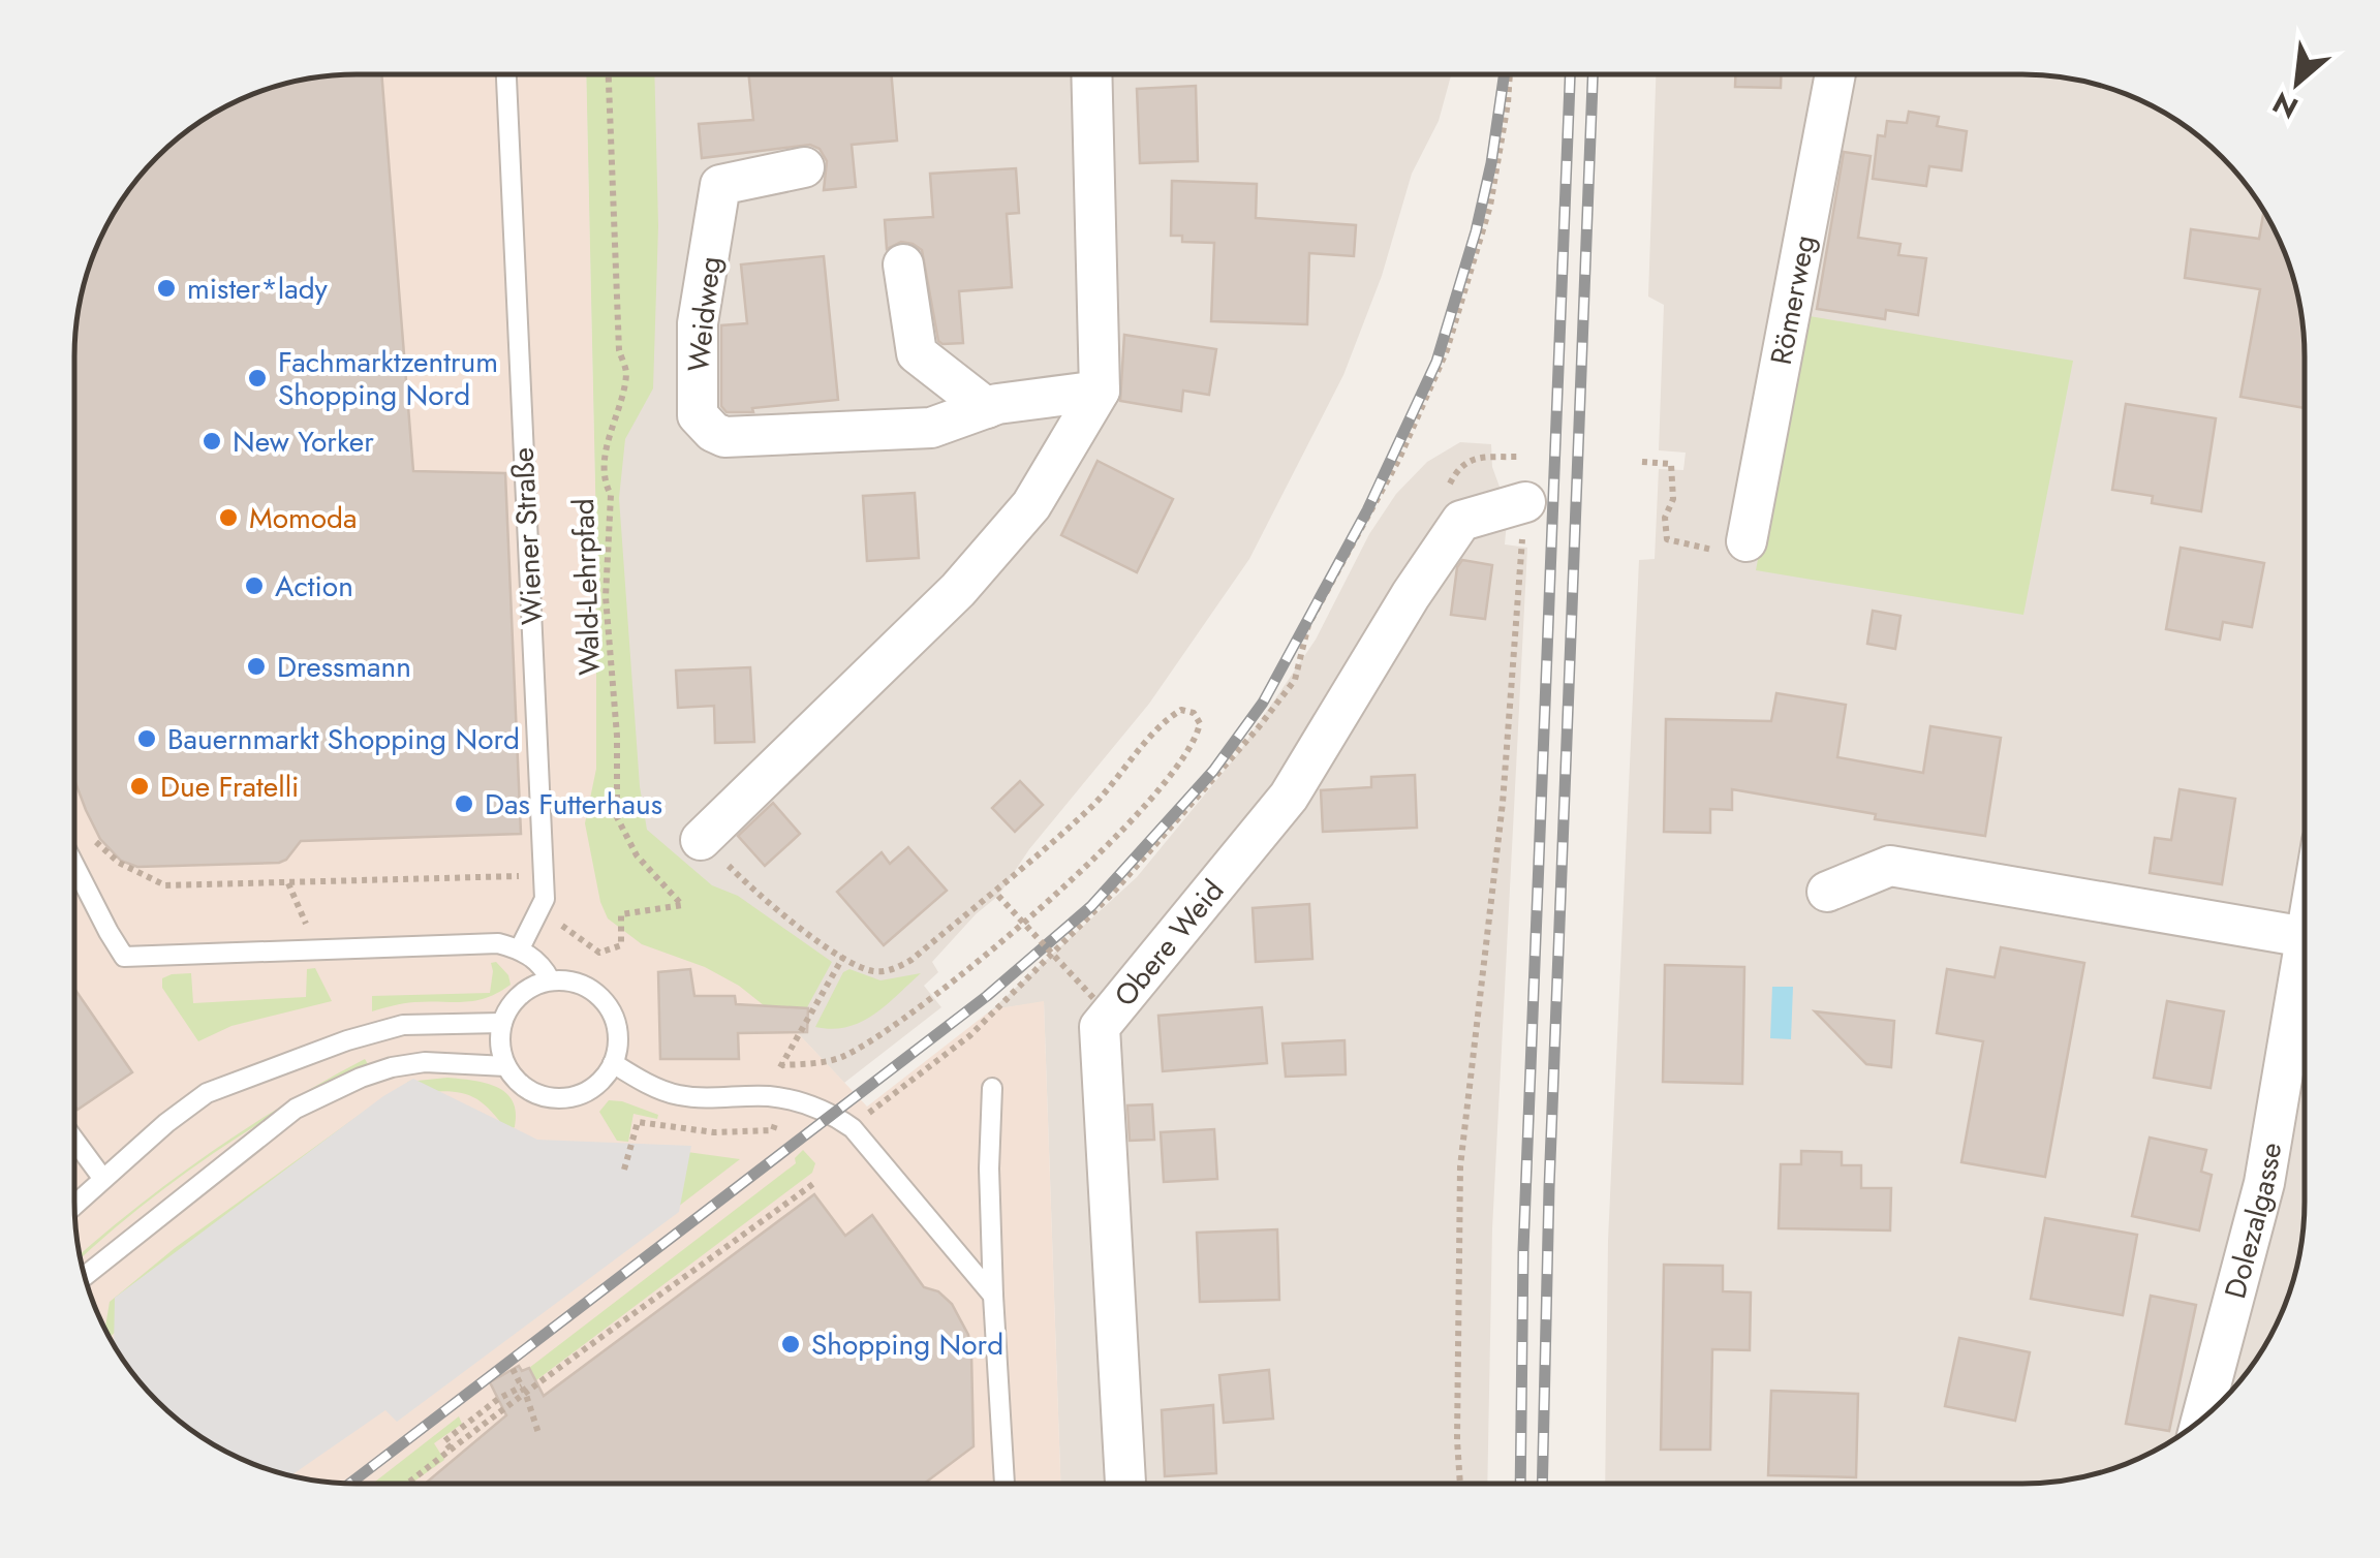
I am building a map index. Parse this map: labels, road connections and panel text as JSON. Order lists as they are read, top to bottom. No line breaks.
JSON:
{"streets":{"street":["Römerweg","Weidweg","Obere Weid","Dolezalgasse"],"lane":["Wiener Straße"],"path":["Wald-Lehrpfad"]},"crossings":[["Wiener Straße","Wald-Lehrpfad"]],"places":["mister*lady","Fachmarktzentrum Shopping Nord","New Yorker","Momoda","Action","Dressmann","Bauernmarkt Shopping Nord","Due Fratelli","Das Futterhaus","Shopping Nord"],"north":"bottom left"}
